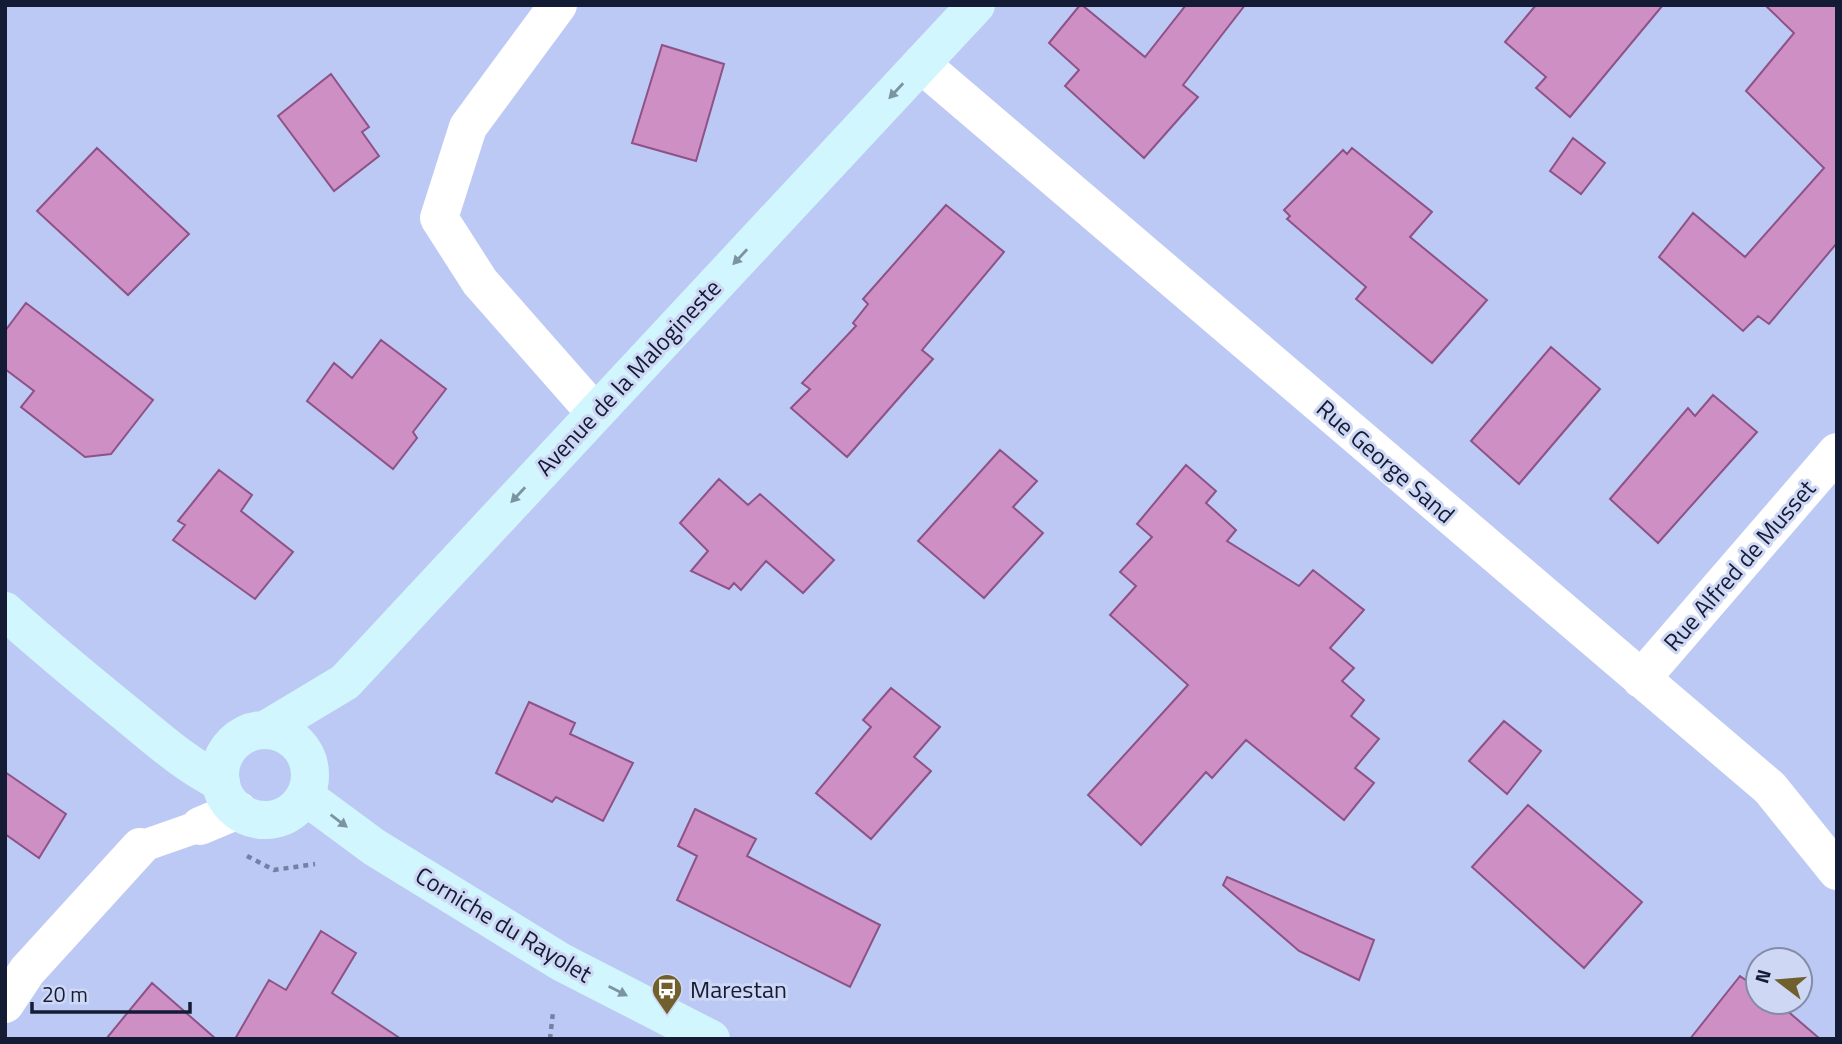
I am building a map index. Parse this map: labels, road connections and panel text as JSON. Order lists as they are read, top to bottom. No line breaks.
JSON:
{"streets":{"main road":["Avenue de la Malogineste","Corniche du Rayolet"],"street":["Rue George Sand","Rue Alfred de Musset"]},"crossings":[["Avenue de la Malogineste","Rue George Sand"],["Avenue de la Malogineste","Corniche du Rayolet"],["Rue George Sand","Rue Alfred de Musset"]],"one_way":["Avenue de la Malogineste","Corniche du Rayolet"],"places":{"bus stop":["Marestan"]},"scale_bar":"20 m","north":"left"}
